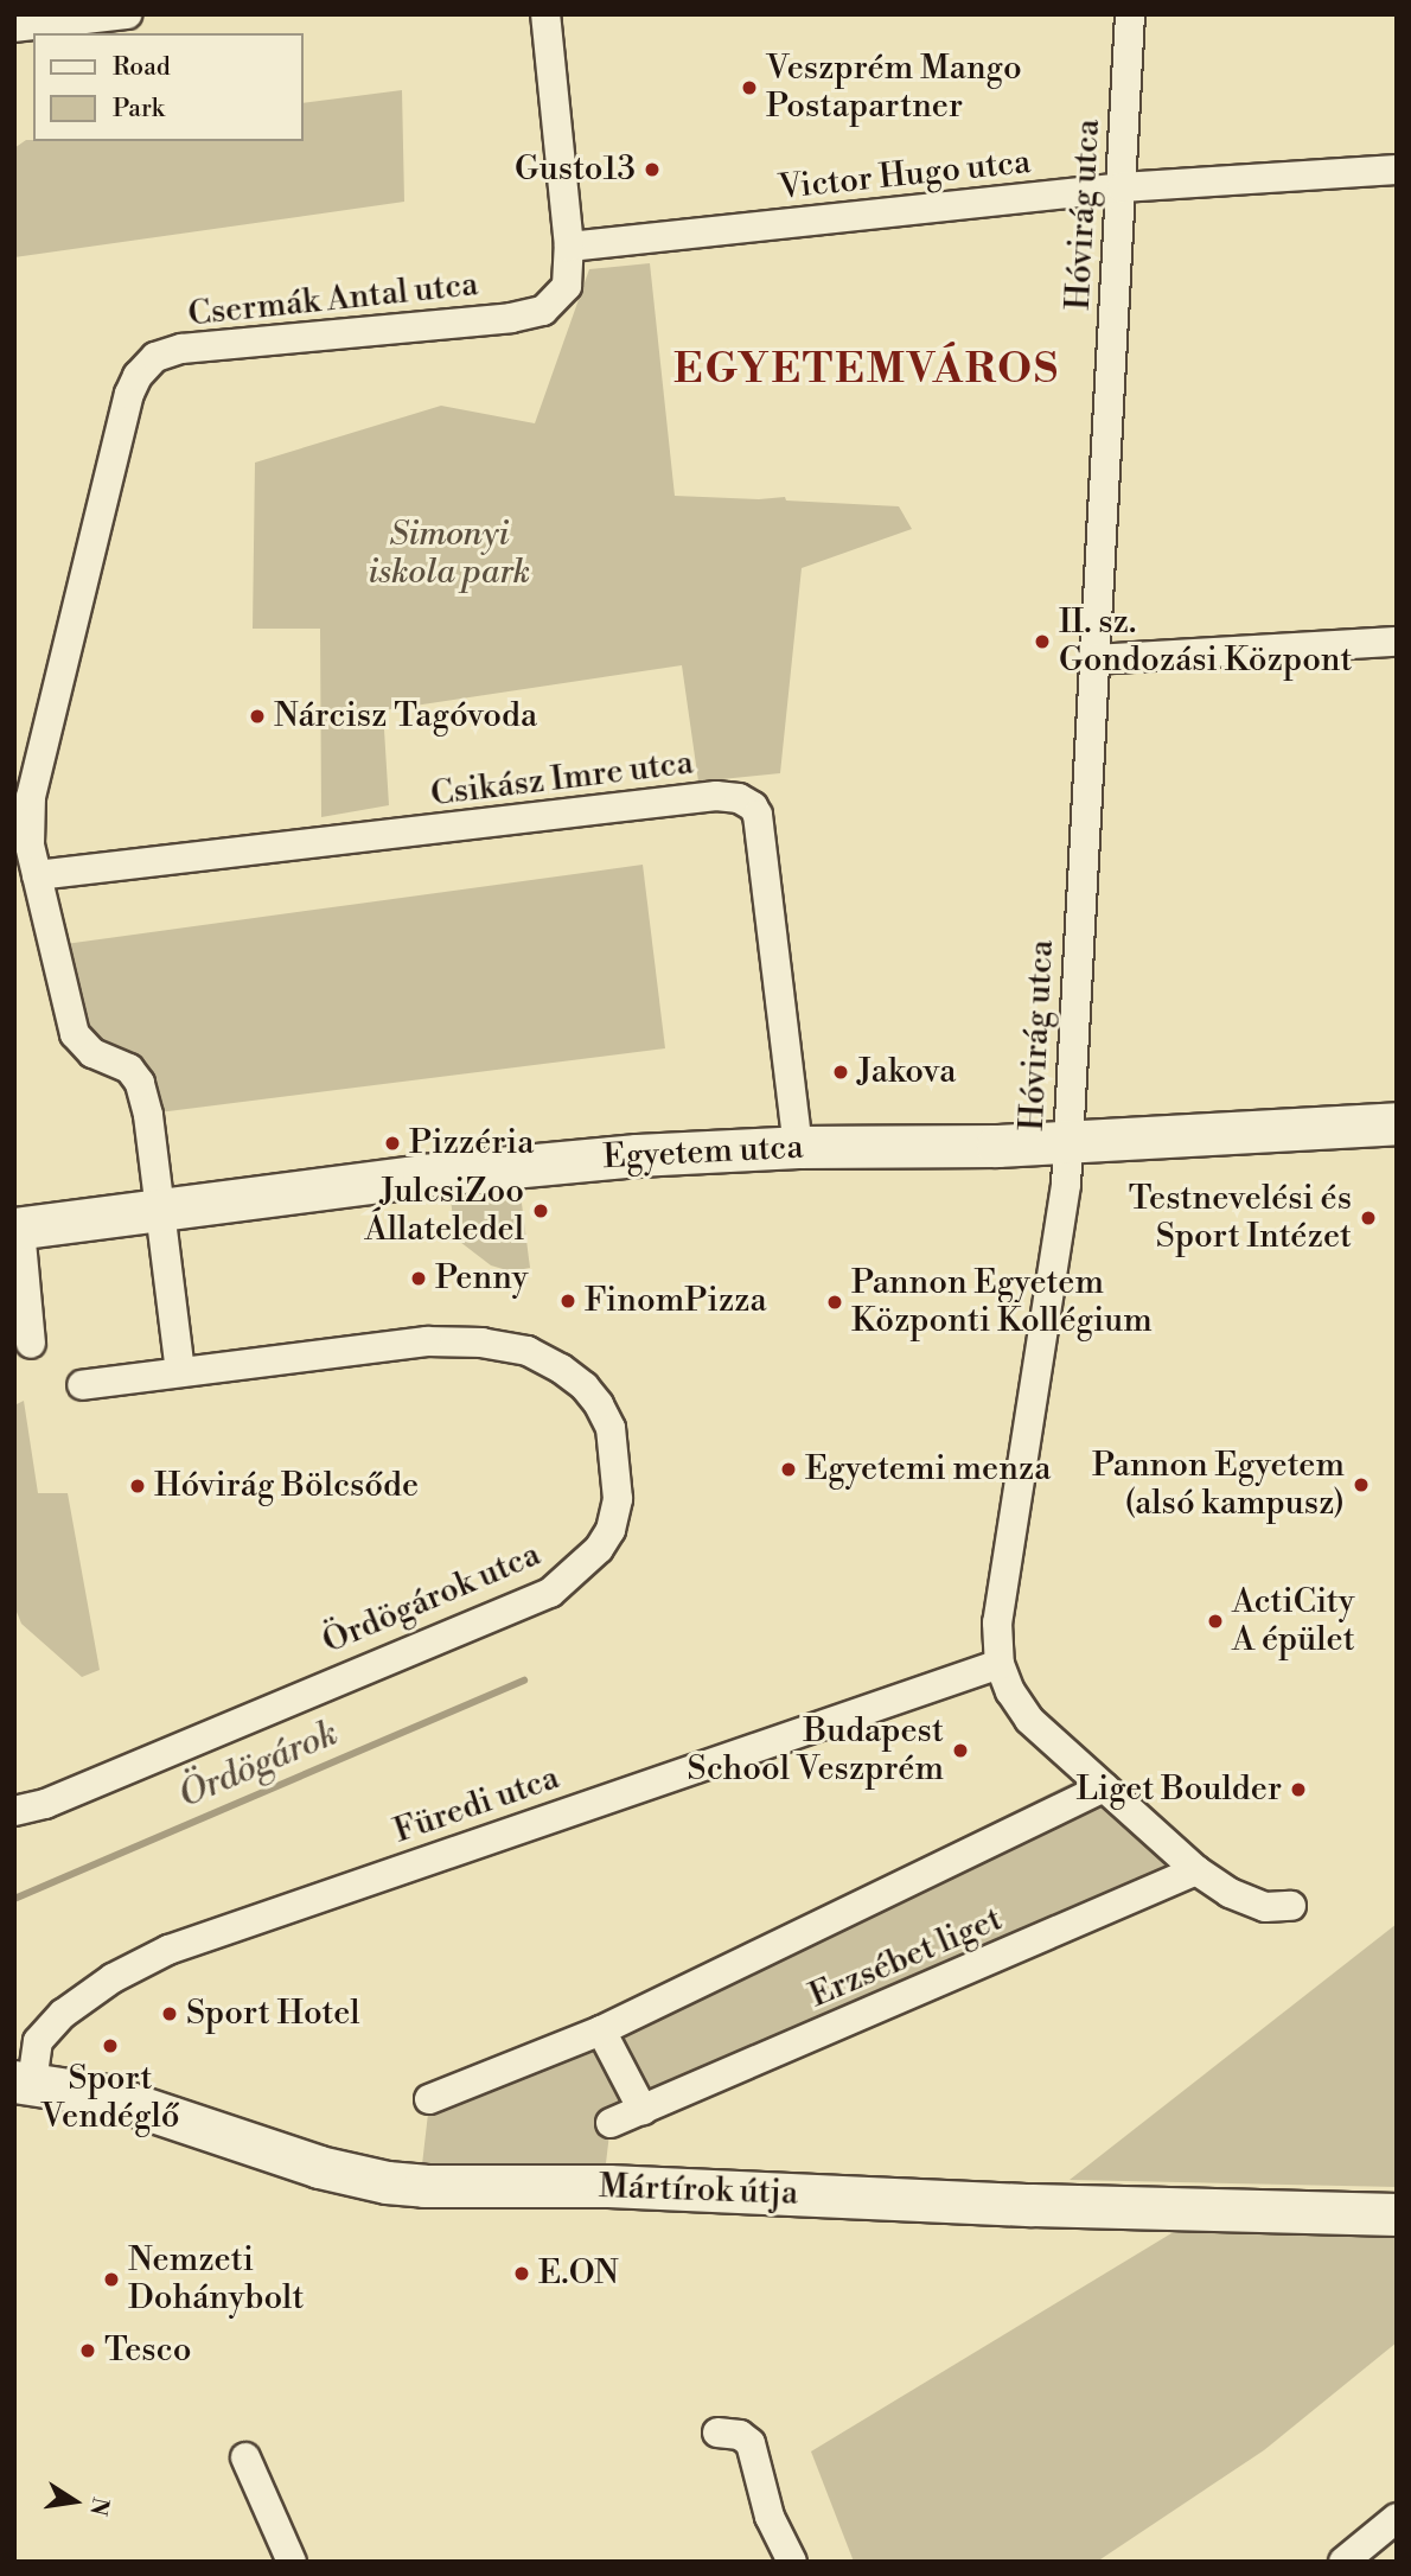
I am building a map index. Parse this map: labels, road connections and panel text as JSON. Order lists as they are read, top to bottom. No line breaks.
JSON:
{"streets":{"street":["Victor Hugo utca","Hóvirág utca","Csermák Antal utca","Csikász Imre utca","Egyetem utca","Ördögárok utca","Füredi utca","Erzsébet liget","Mártírok útja"]},"crossings":[["Victor Hugo utca","Hóvirág utca"],["Victor Hugo utca","Csermák Antal utca"],["Hóvirág utca","Egyetem utca"],["Hóvirág utca","Füredi utca"],["Hóvirág utca","Erzsébet liget"],["Csermák Antal utca","Csikász Imre utca"],["Csermák Antal utca","Egyetem utca"],["Csermák Antal utca","Ördögárok utca"],["Csikász Imre utca","Egyetem utca"],["Füredi utca","Mártírok útja"]],"districts":["EGYETEMVÁROS"],"water":["Ördögárok"],"parks":["Simonyi iskola park"],"places":["Veszprém Mango Postapartner","Gusto13","II. sz. Gondozási Központ","Nárcisz Tagóvoda","Jakova","Pizzéria","JulcsiZoo Állateledel","Testnevelési és Sport Intézet","Penny","FinomPizza","Pannon Egyetem Központi Kollégium","Egyetemi menza","Pannon Egyetem (alsó kampusz)","Hóvirág Bölcsőde","ActiCity A épület","Budapest School Veszprém","Liget Boulder","Sport Hotel","Sport Vendéglő","E.ON","Nemzeti Dohánybolt","Tesco"],"legend":["Road","Park"],"north":"right"}
